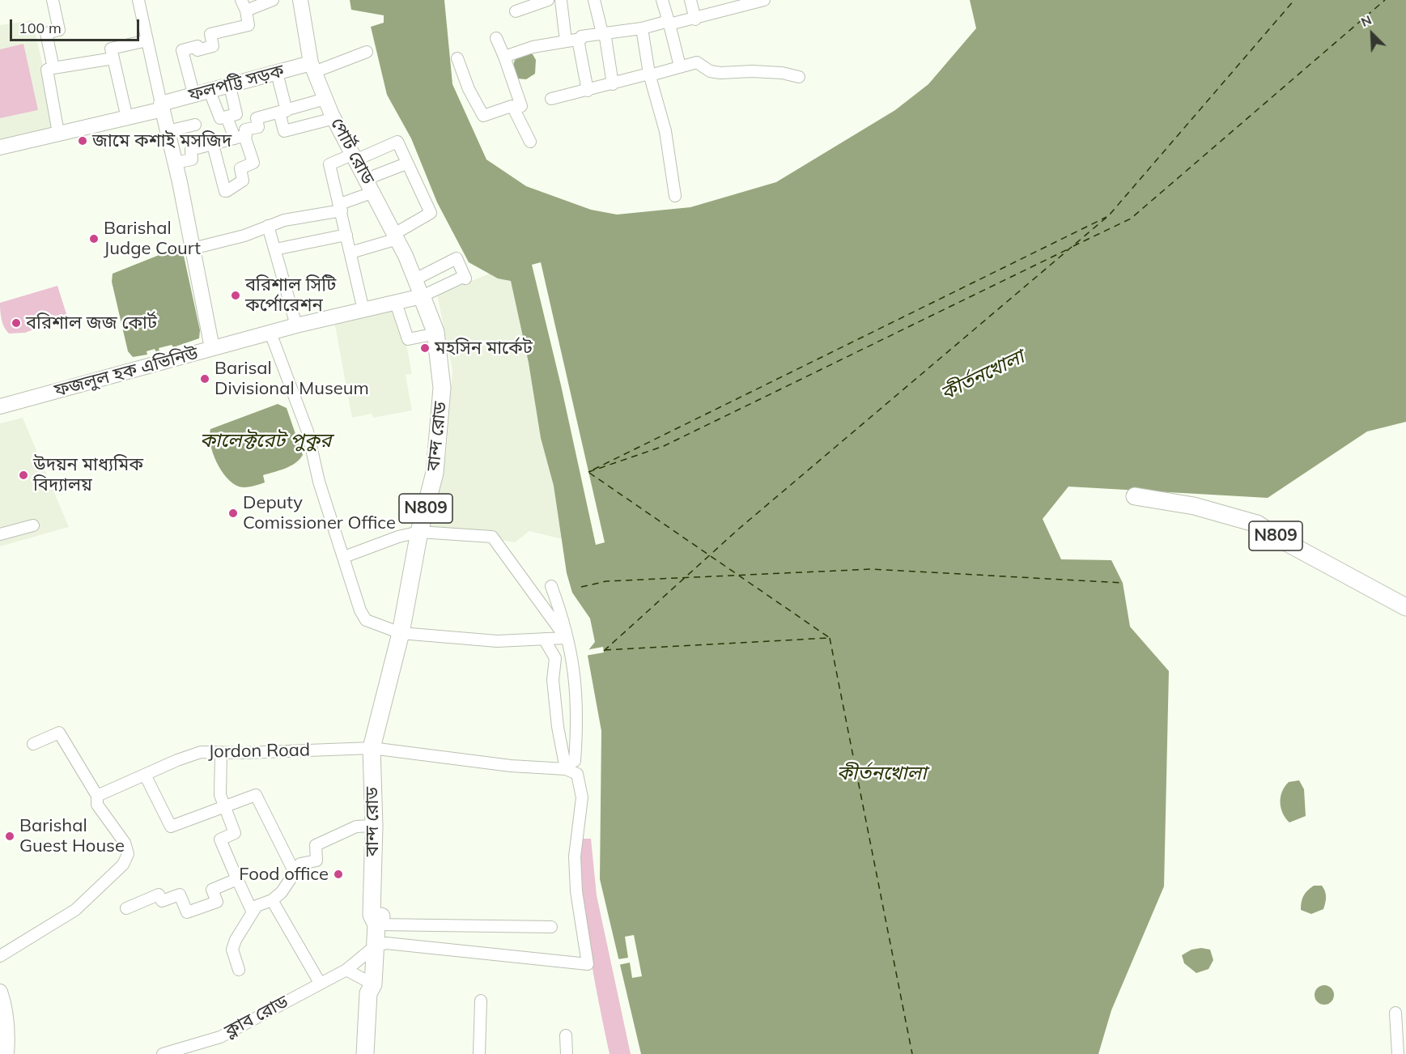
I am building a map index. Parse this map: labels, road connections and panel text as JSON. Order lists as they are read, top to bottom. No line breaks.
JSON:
{"streets":{"highway":["বান্দ রোড","N809"],"main road":["ফলপট্টি সড়ক","পোর্ট রোড","ফজলুল হক এভিনিউ"],"street":["Jordon Road","ক্লাব রোড"]},"crossings":[["ফলপট্টি সড়ক","পোর্ট রোড"],["পোর্ট রোড","ফজলুল হক এভিনিউ"],["পোর্ট রোড","বান্দ রোড"],["ফজলুল হক এভিনিউ","বান্দ রোড"],["বান্দ রোড","Jordon Road"],["বান্দ রোড","ক্লাব রোড"]],"water":["কীর্তনখোলা","কালেক্টরেট পুকুর"],"places":["জামে কশাই মসজিদ","Barishal Judge Court","বরিশাল সিটি কর্পোরেশন","বরিশাল জজ কোর্ট","মহসিন মার্কেট","Barisal Divisional Museum","উদয়ন মাধ্যমিক বিদ্যালয়","Deputy Comissioner Office","Barishal Guest House","Food office"],"scale_bar":"100 m","north":"top left"}
